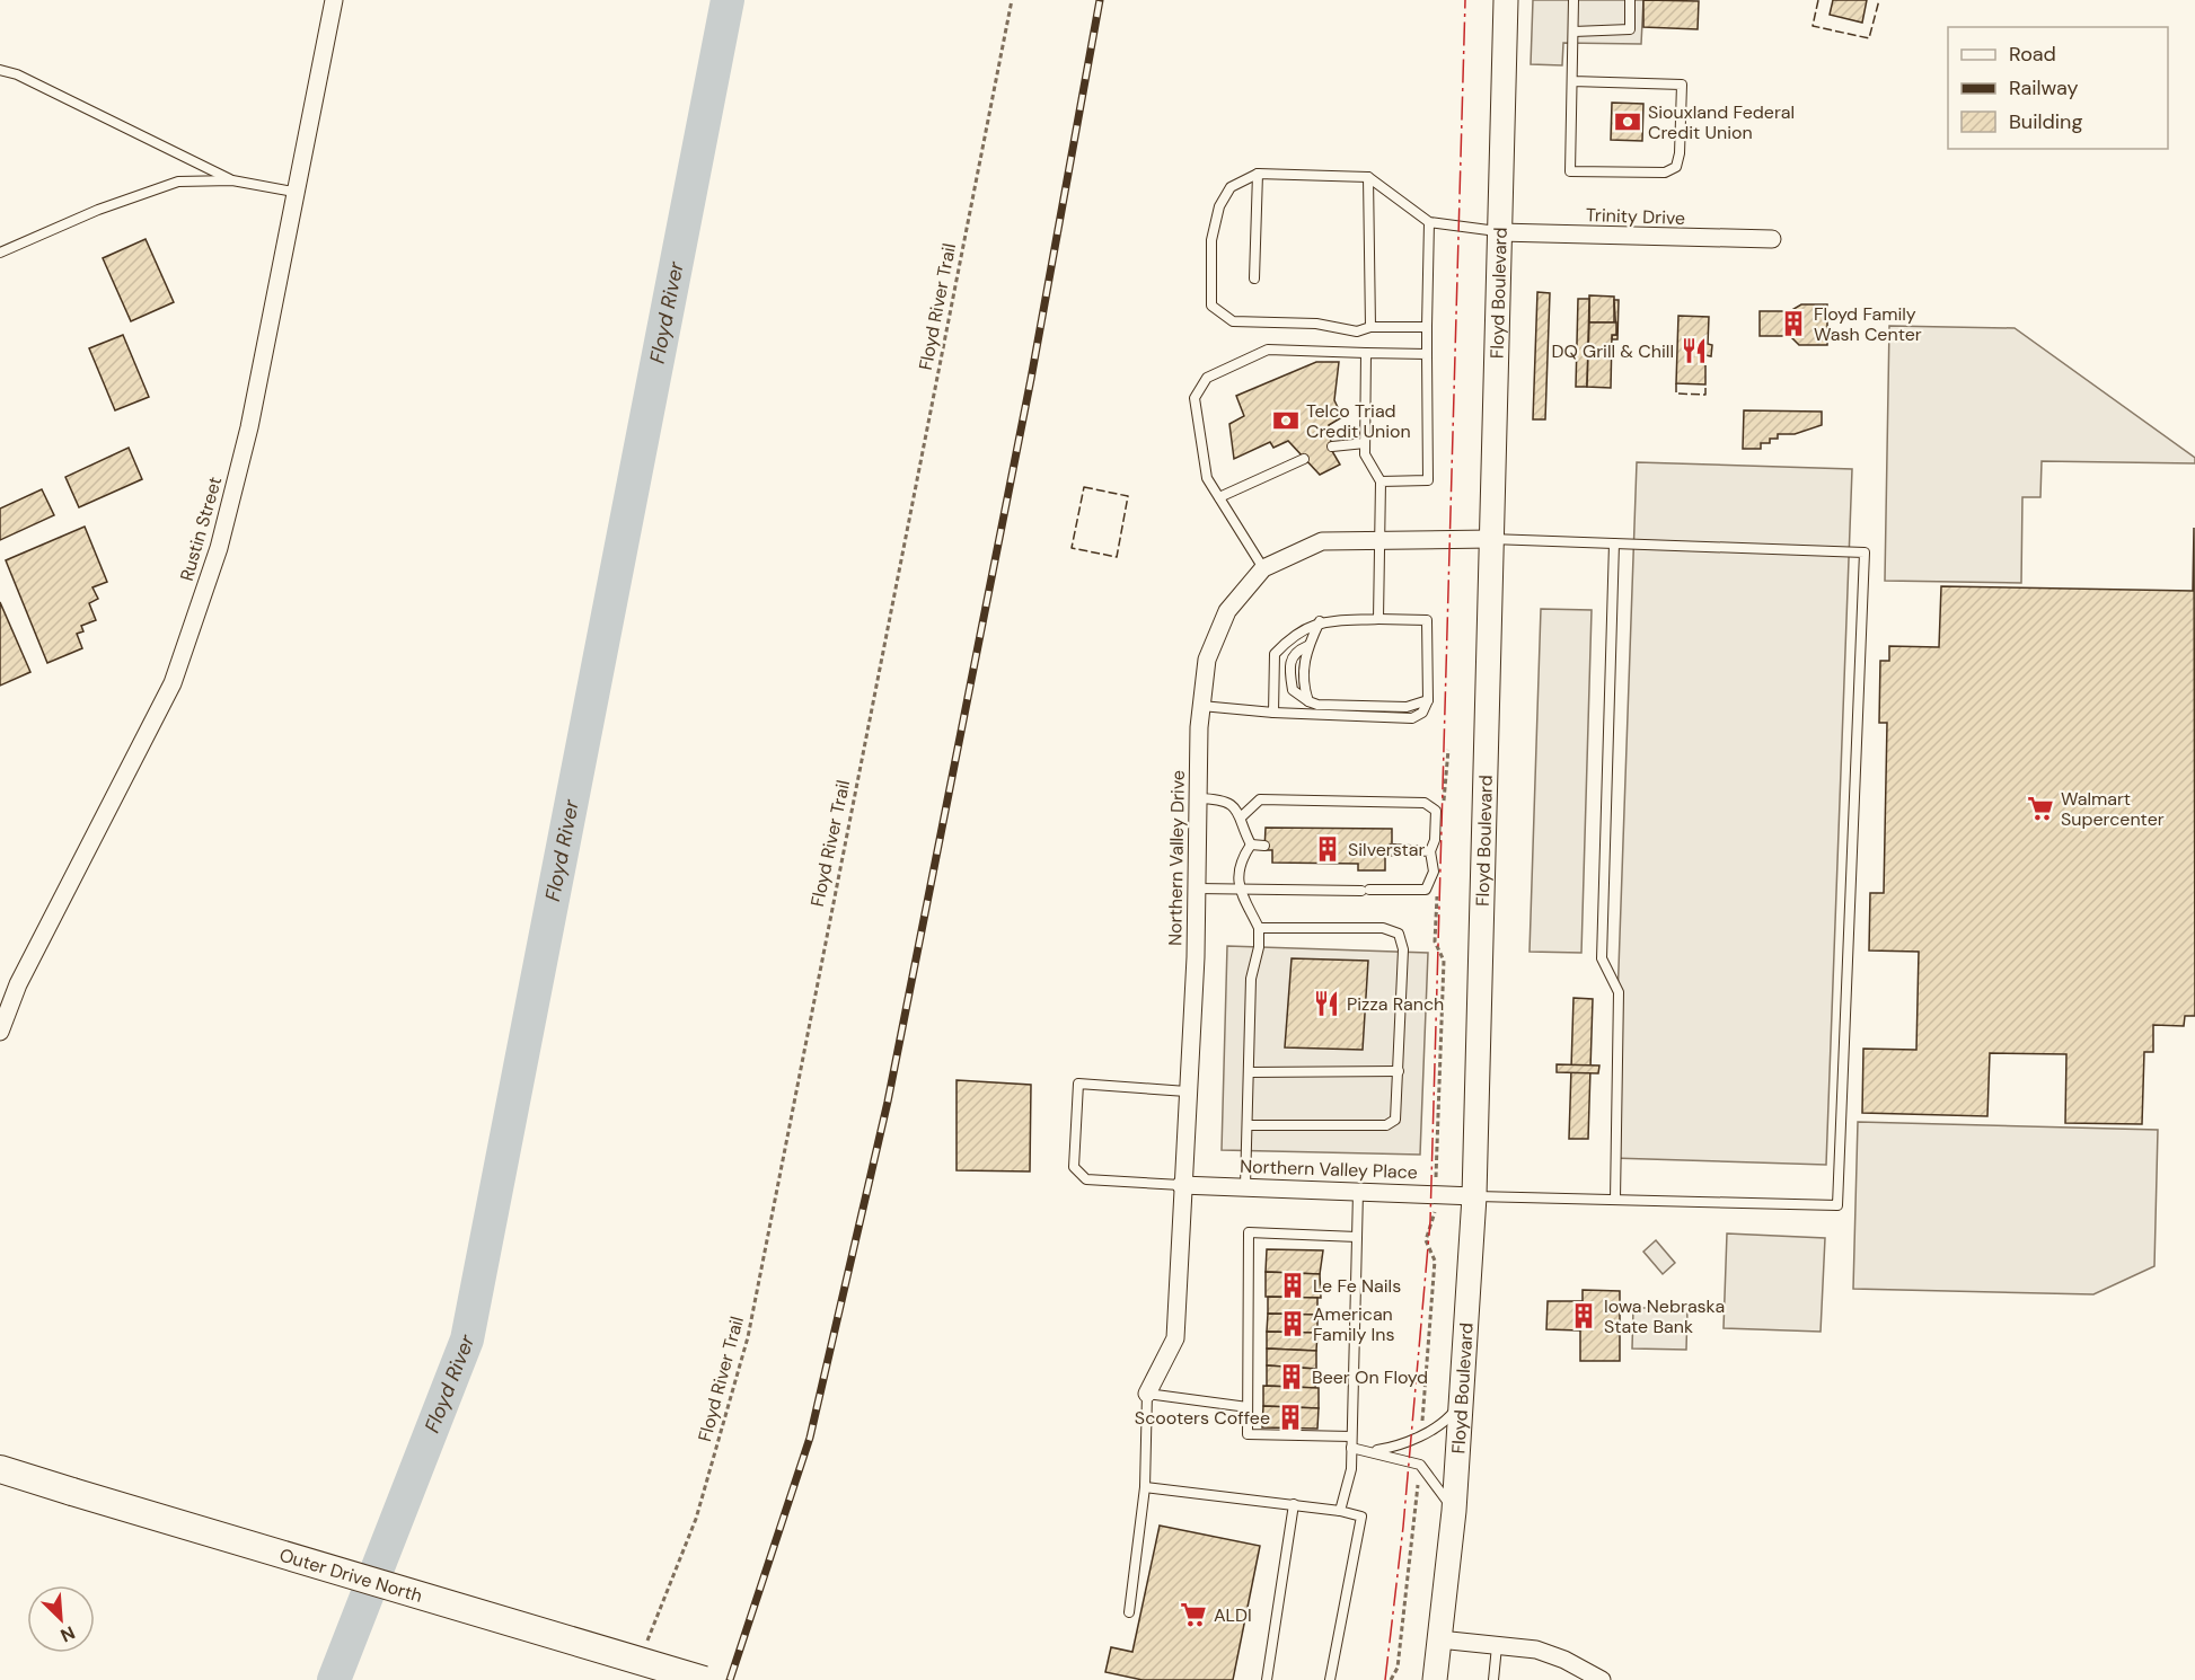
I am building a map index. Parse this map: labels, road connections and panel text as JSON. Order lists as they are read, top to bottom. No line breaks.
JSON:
{"streets":{"main road":["Floyd Boulevard","Outer Drive North"],"street":["Trinity Drive","Rustin Street","Northern Valley Drive","Northern Valley Place"],"path":["Floyd River Trail"]},"crossings":[["Trinity Drive","Floyd Boulevard"],["Floyd Boulevard","Northern Valley Drive"],["Floyd Boulevard","Northern Valley Place"],["Northern Valley Drive","Northern Valley Place"]],"water":["Floyd River"],"places":{"bank":["Siouxland Federal Credit Union","Telco Triad Credit Union"],"building":["Floyd Family Wash Center","Silverstar","Le Fe Nails","Iowa Nebraska State Bank","American Family Ins","Beer On Floyd","Scooters Coffee"],"restaurant":["DQ Grill & Chill","Pizza Ranch"],"supermarket":["Walmart Supercenter","ALDI"]},"legend":["Road","Railway","Building"],"north":"bottom right"}
